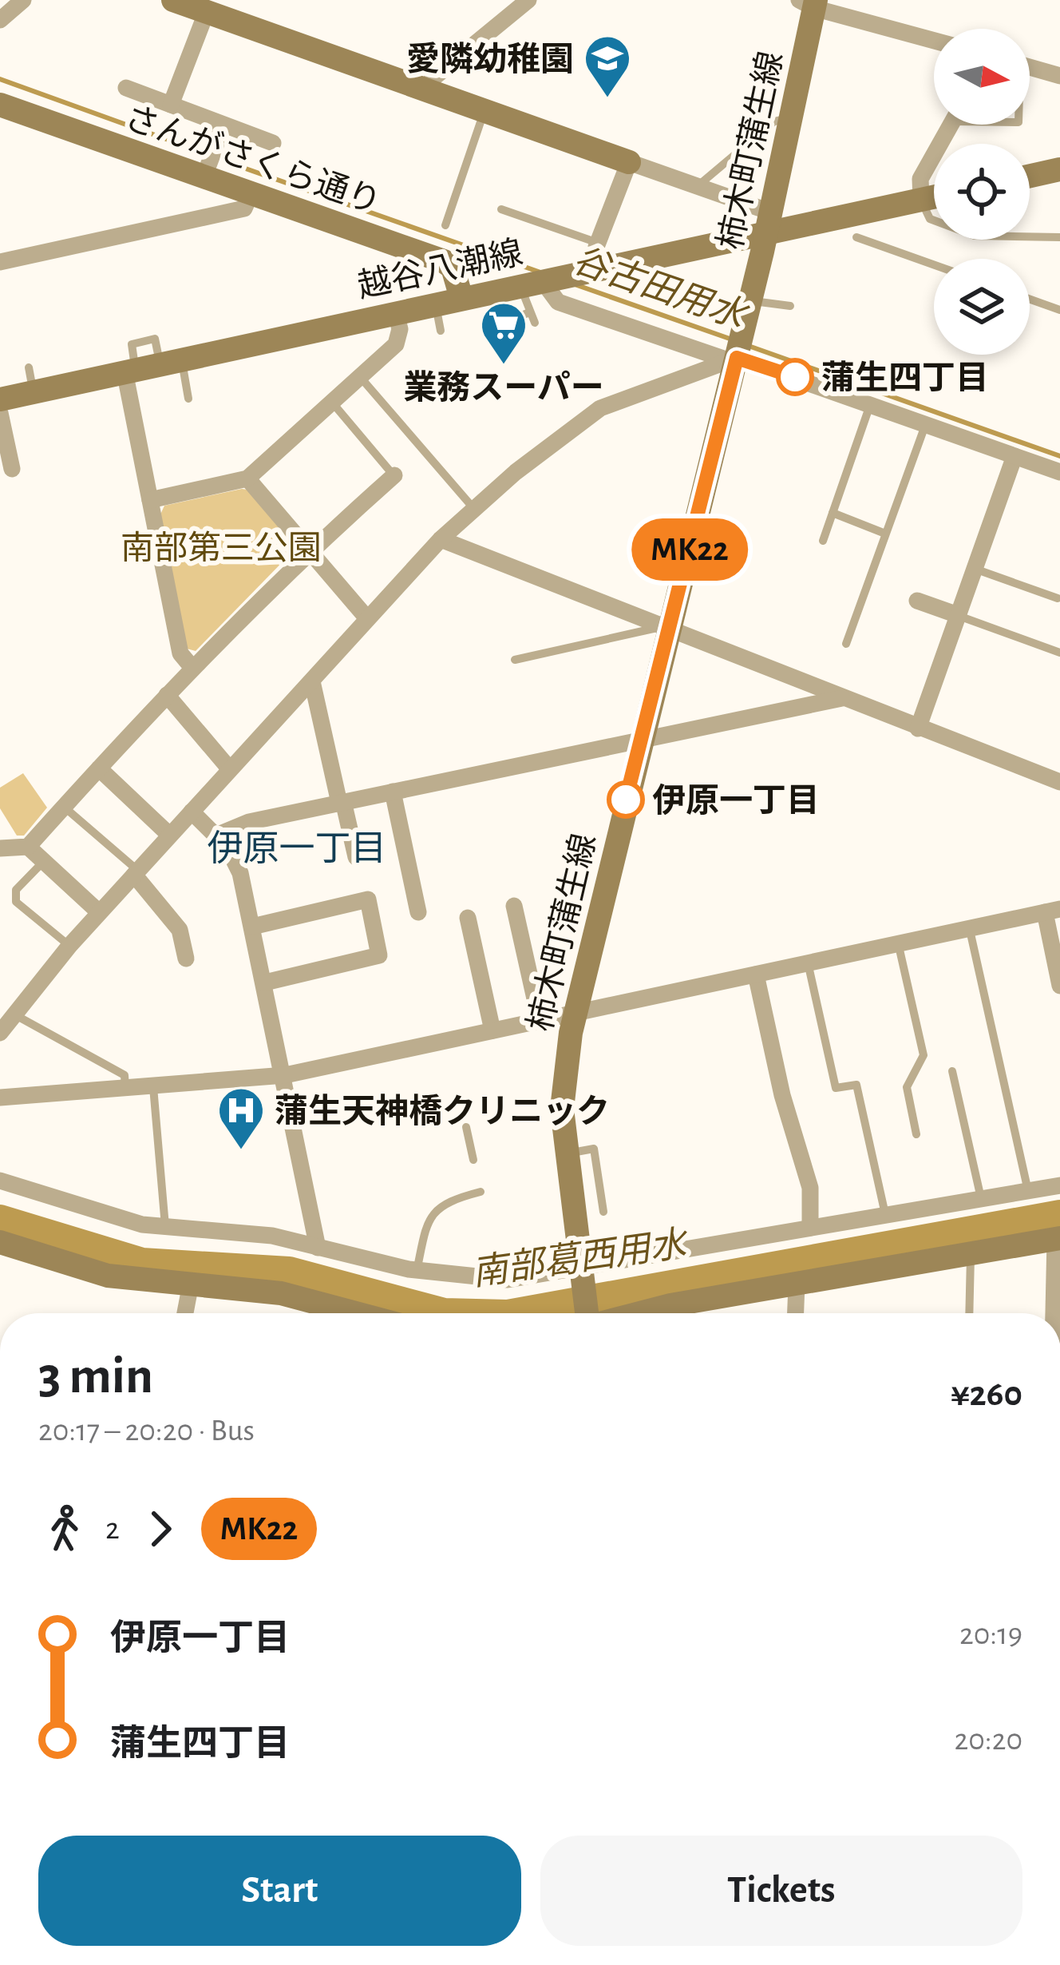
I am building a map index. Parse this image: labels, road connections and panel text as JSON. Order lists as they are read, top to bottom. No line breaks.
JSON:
{"streets":{"main road":["柿木町蒲生線","さんがさくら通り","越谷八潮線"]},"crossings":[["柿木町蒲生線","越谷八潮線"],["さんがさくら通り","越谷八潮線"]],"districts":["伊原一丁目"],"water":["谷古田用水","南部葛西用水"],"parks":["南部第三公園"],"places":{"school or university":["愛隣幼稚園"],"supermarket":["業務スーパー"],"other":["蒲生四丁目","伊原一丁目"],"hospital":["蒲生天神橋クリニック"]},"lines":["bus line MK22"],"north":"right","page":{"on_map":"MK22","heading":["3 min","20:17 – 20:20 · Bus","¥260"],"legs":["2","MK22"],"list":[{"name":"伊原一丁目","value":"20:19"},{"name":"蒲生四丁目","value":"20:20"}],"buttons":["Start","Tickets"]}}
